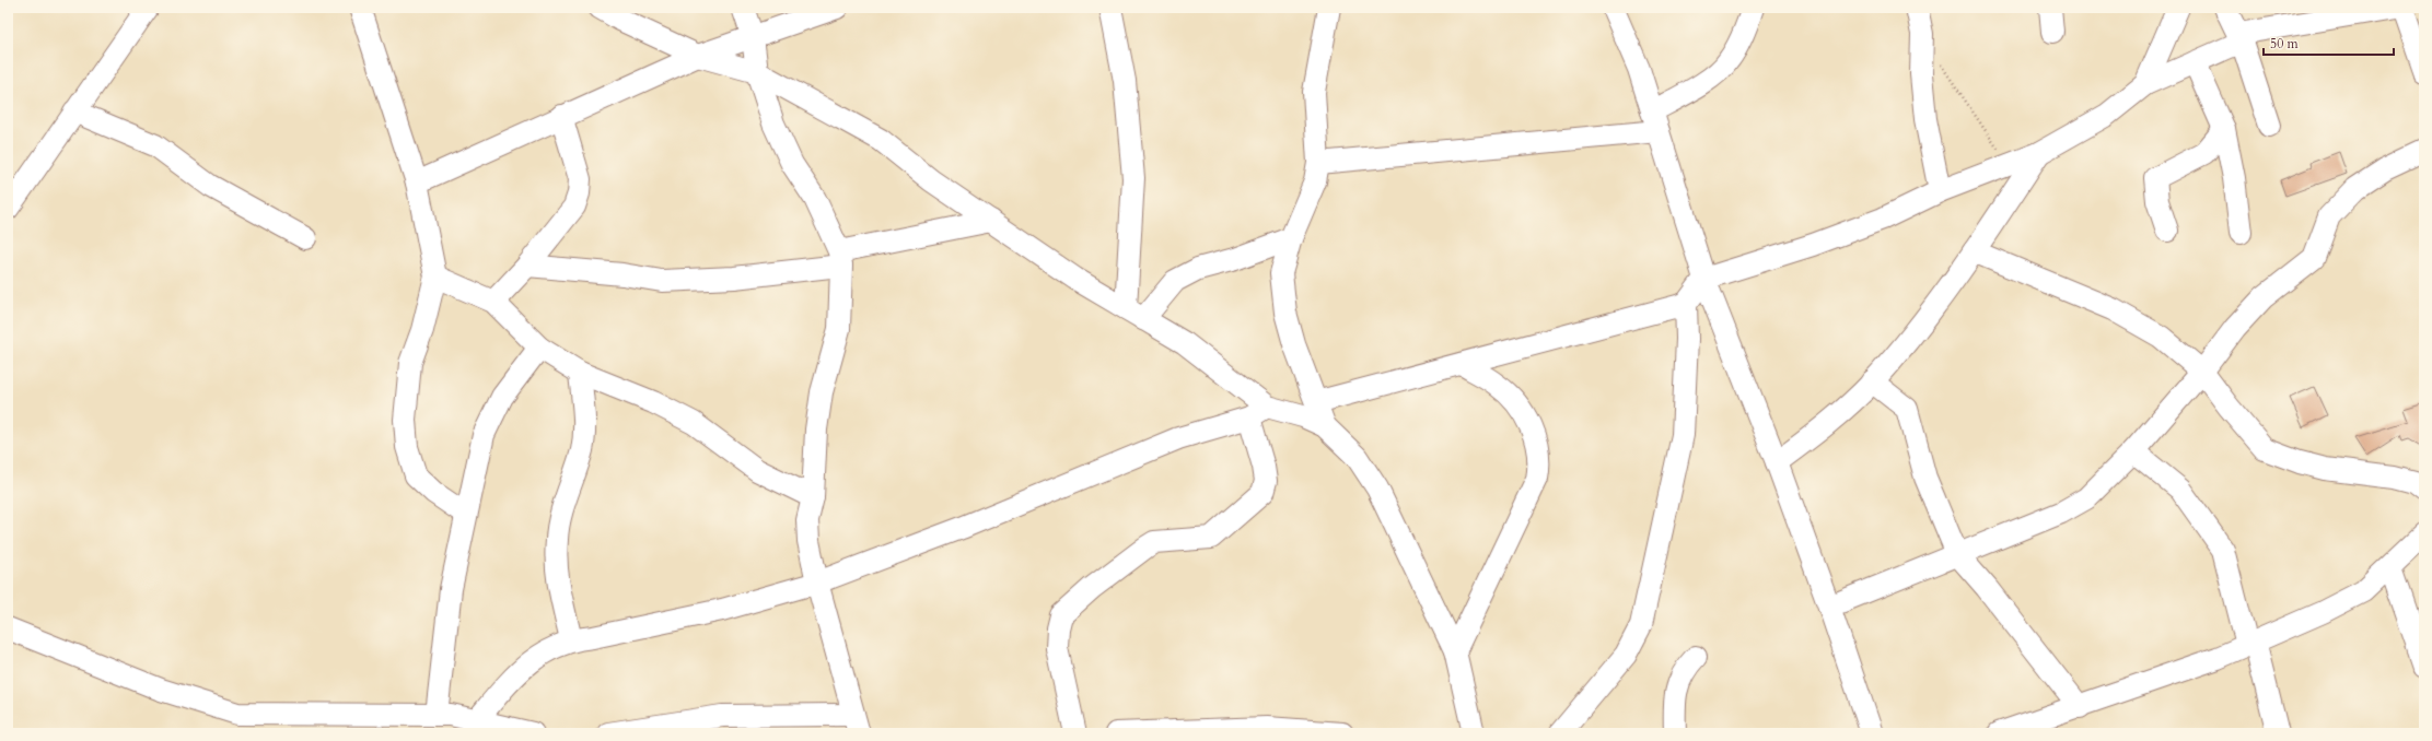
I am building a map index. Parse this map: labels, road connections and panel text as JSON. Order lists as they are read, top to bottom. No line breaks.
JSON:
{"scale_bar":"50 m"}
